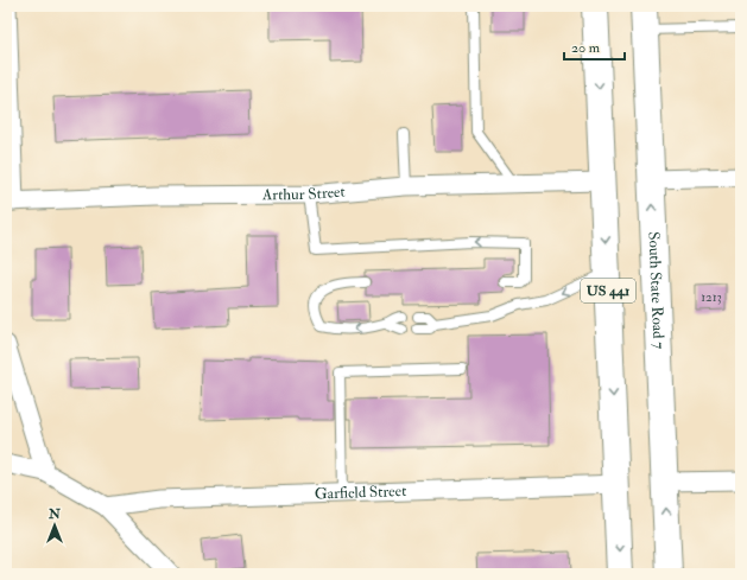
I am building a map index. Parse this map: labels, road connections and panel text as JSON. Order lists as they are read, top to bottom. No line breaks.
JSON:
{"streets":{"main road":["US 441","South State Road 7"],"street":["Arthur Street","Garfield Street"]},"crossings":[["Arthur Street","US 441"],["US 441","Garfield Street"]],"house_numbers":["1213"],"scale_bar":"20 m","north":"top"}
